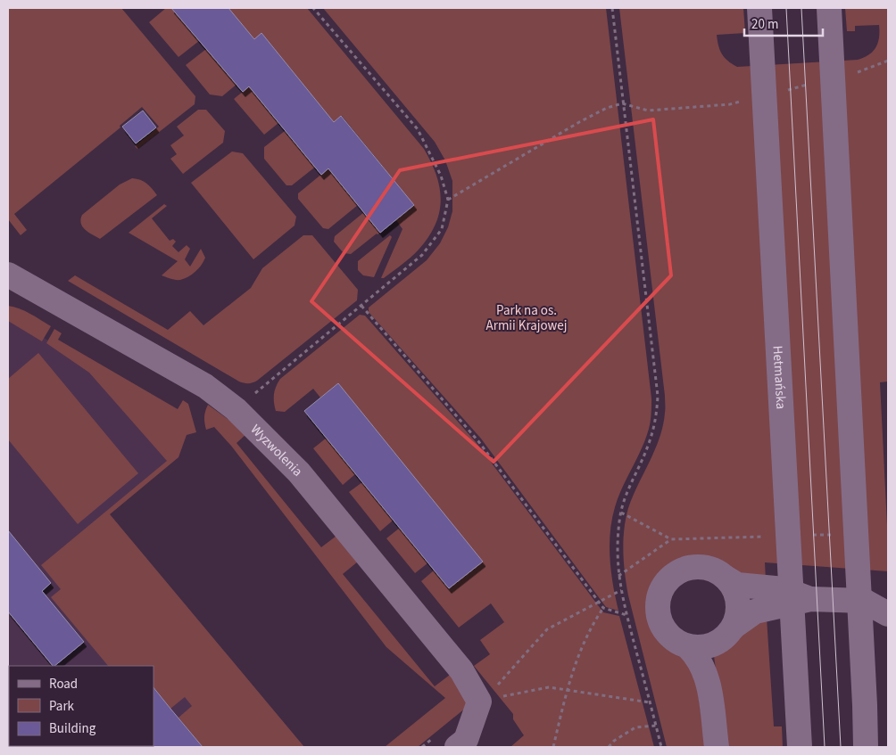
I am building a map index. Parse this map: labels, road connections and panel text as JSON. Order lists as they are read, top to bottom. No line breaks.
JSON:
{"streets":{"street":["Hetmańska","Wyzwolenia"]},"parks":["Park na os. Armii Krajowej"],"legend":["Road","Park","Building"],"scale_bar":"20 m"}
